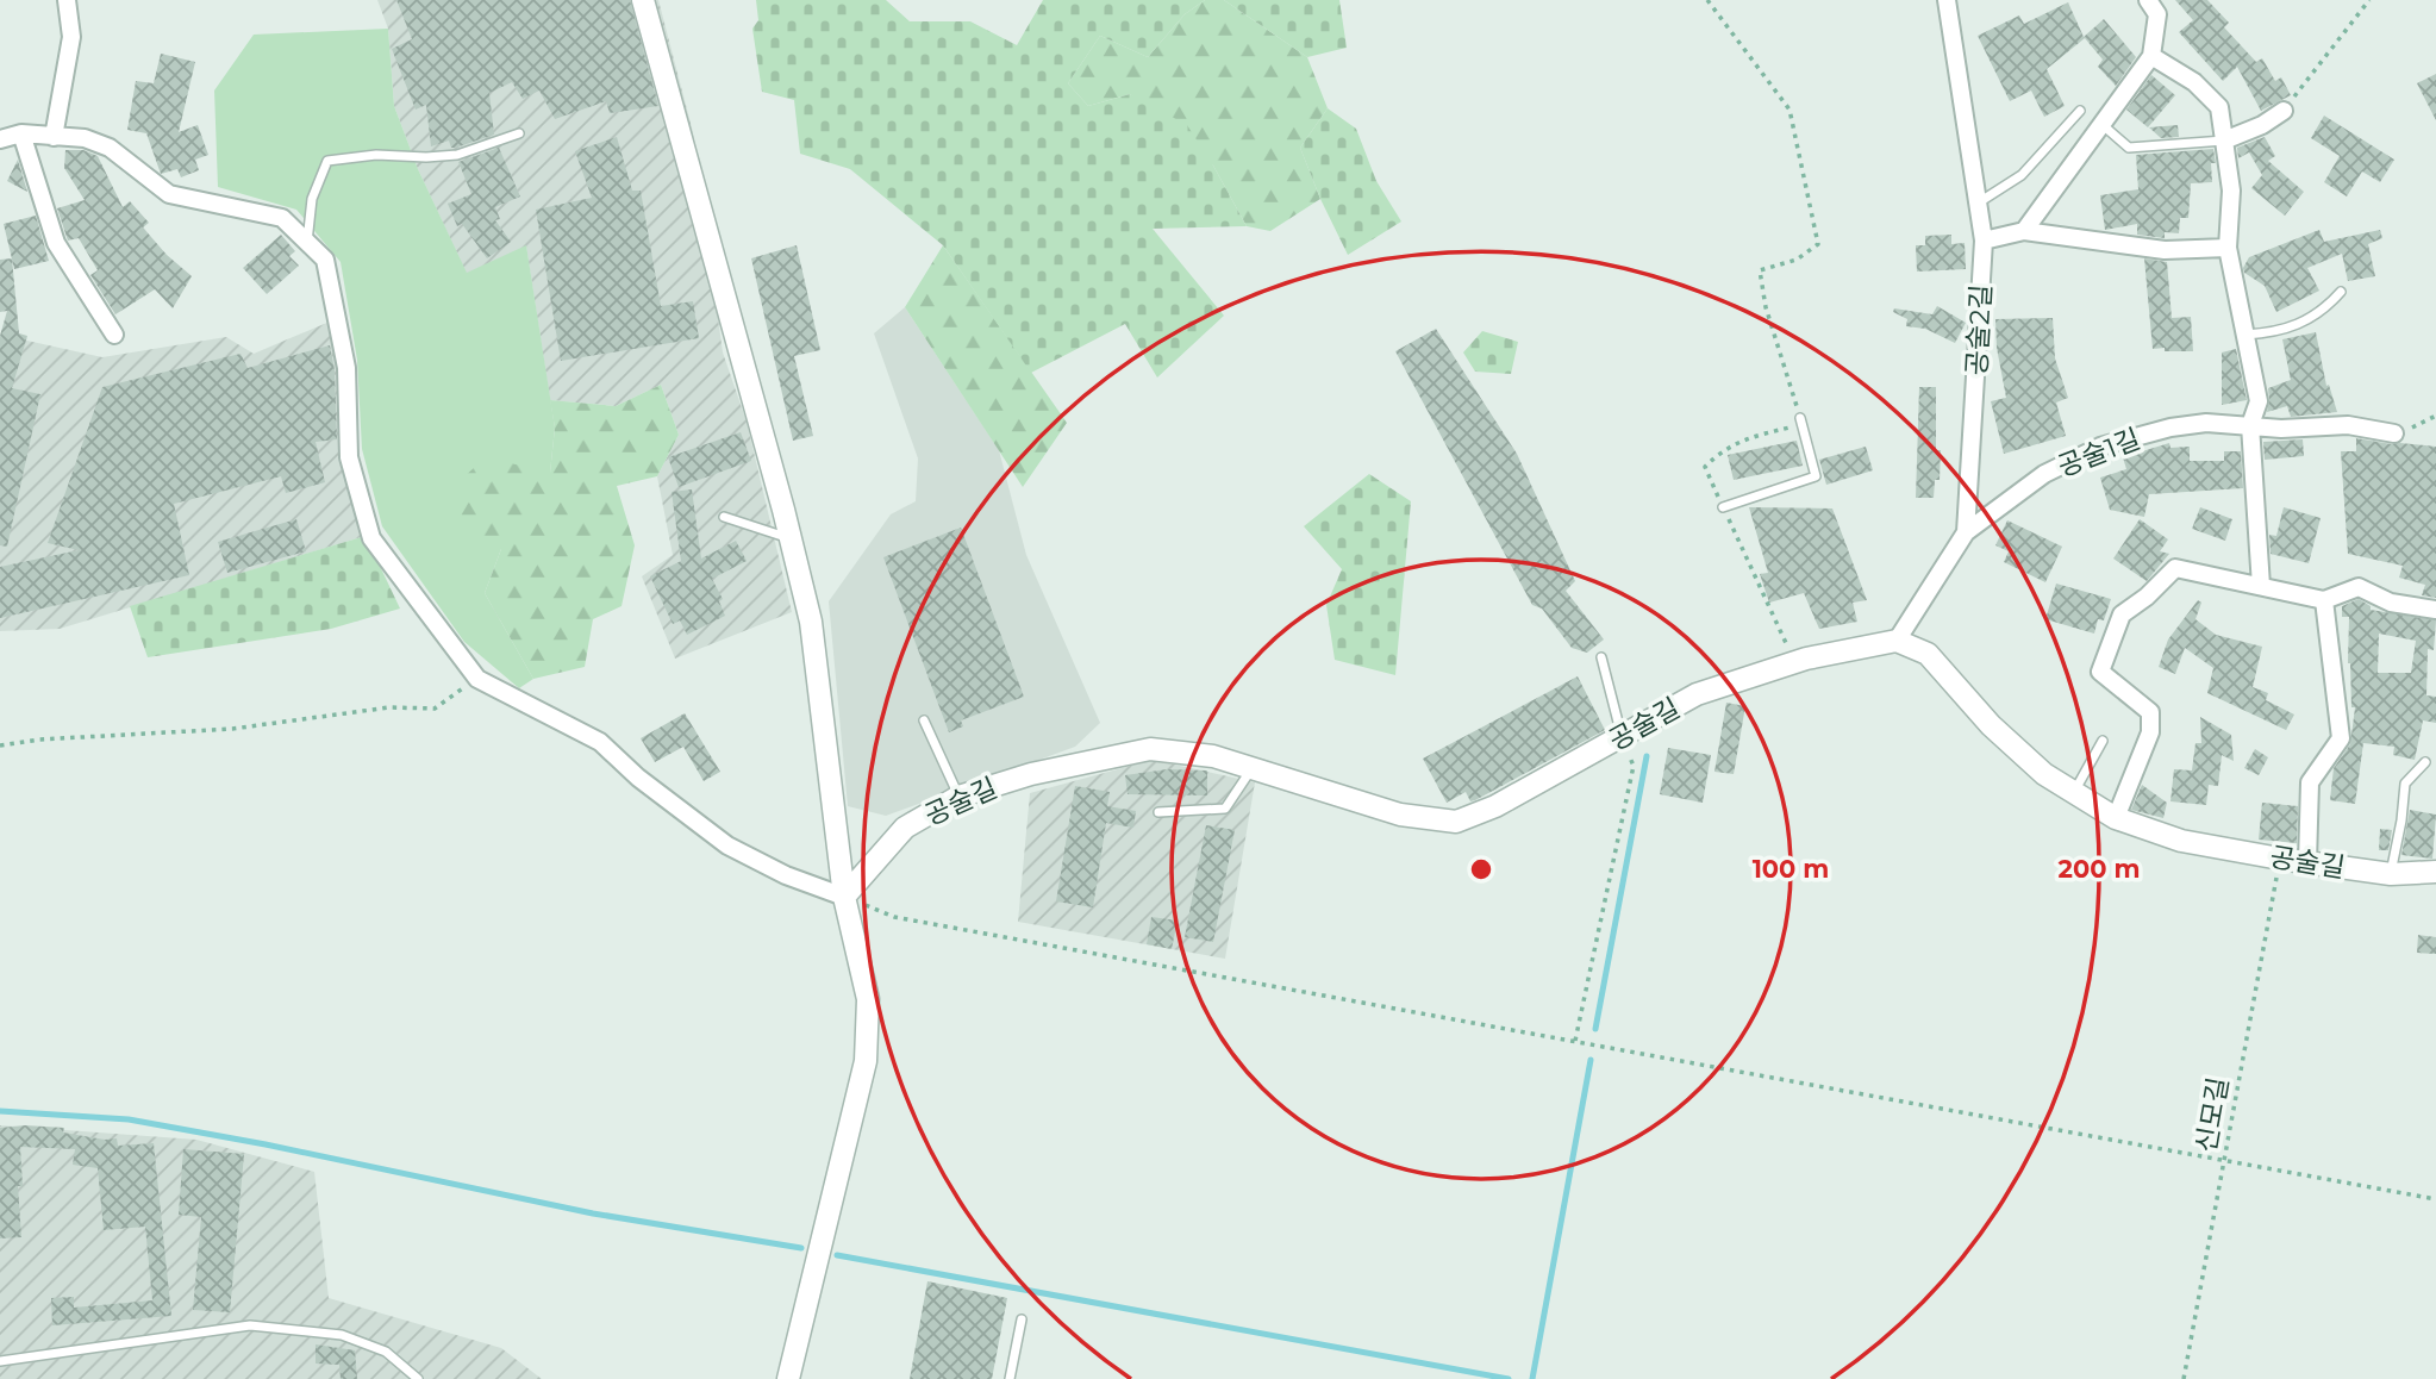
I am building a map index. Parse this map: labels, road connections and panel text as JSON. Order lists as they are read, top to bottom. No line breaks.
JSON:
{"streets":{"street":["공술2길","공술1길","공술길"],"path":["신모길"]},"crossings":[["공술2길","공술1길"],["공술2길","공술길"],["공술길","신모길"]],"rings":["100 m","200 m"]}
